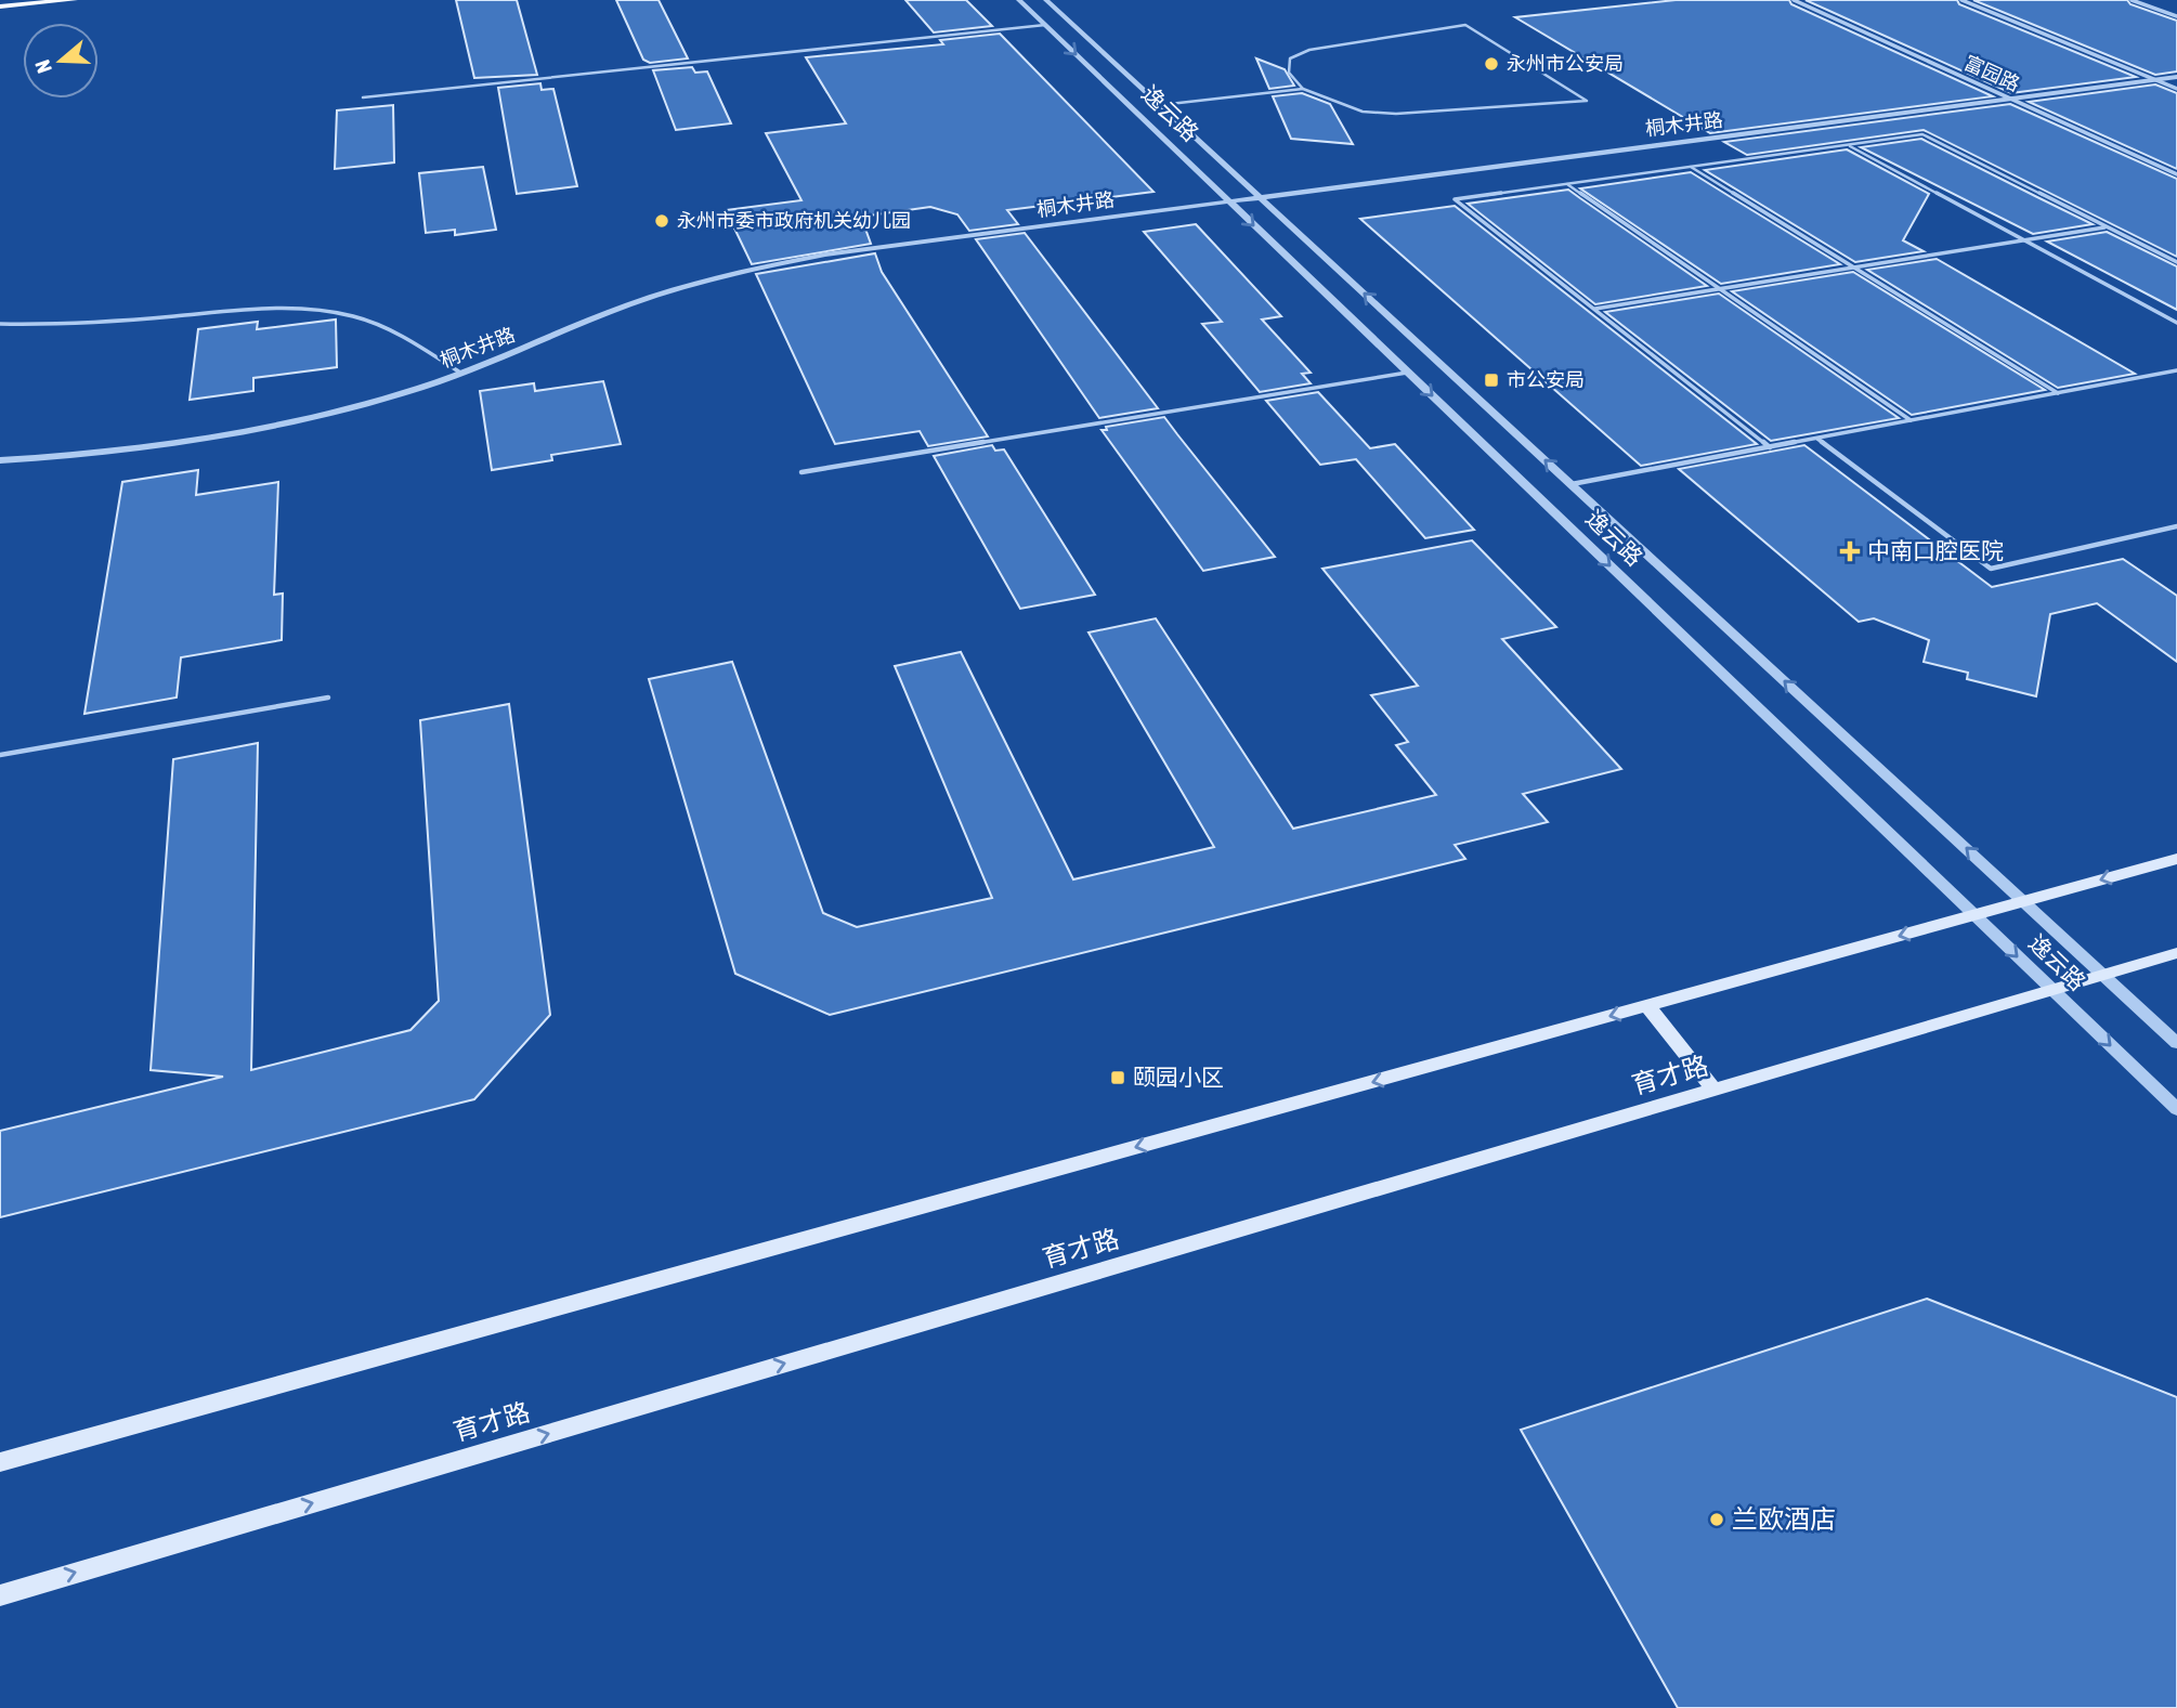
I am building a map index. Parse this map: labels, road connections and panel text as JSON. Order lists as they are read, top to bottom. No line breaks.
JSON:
{"streets":{"main road":["育才路"],"street":["富园路","逸云路","桐木井路"]},"crossings":[["富园路","桐木井路"],["逸云路","桐木井路"],["逸云路","育才路"]],"places":{"other":["永州市公安局","永州市委市政府机关幼儿园","兰欧酒店"],"transit":["市公安局","颐园小区"],"health":["中南口腔医院"]},"north":"left"}
